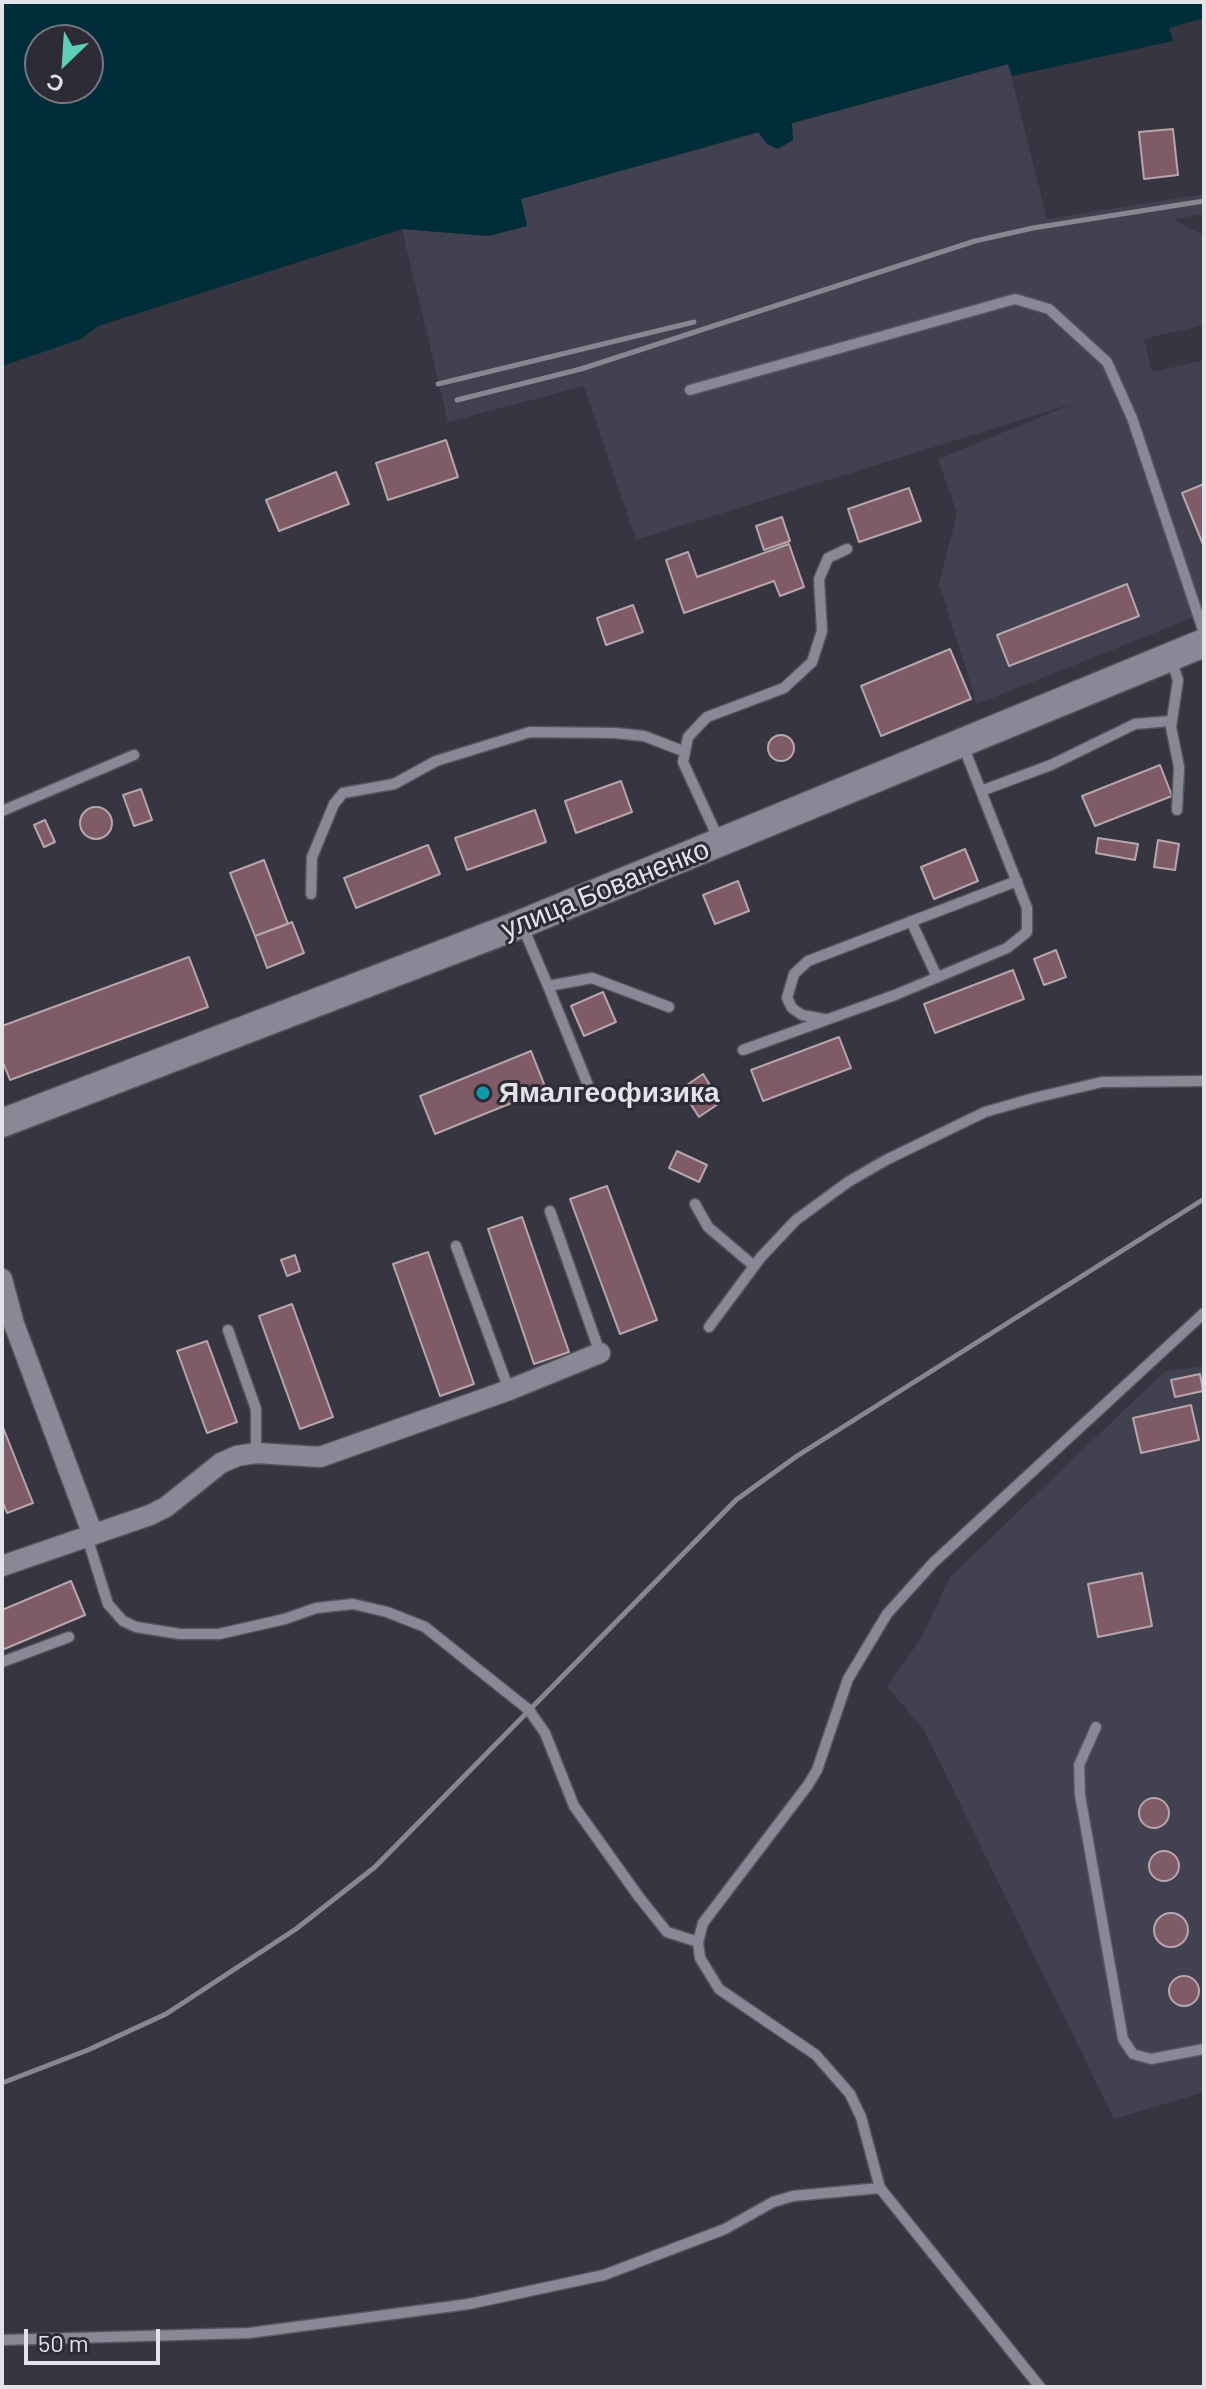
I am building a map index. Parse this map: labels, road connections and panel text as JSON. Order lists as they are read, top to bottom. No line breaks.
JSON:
{"streets":{"street":["улица Бованенко"]},"places":["Ямалгеофизика"],"scale_bar":"50 m","north":"bottom left"}
